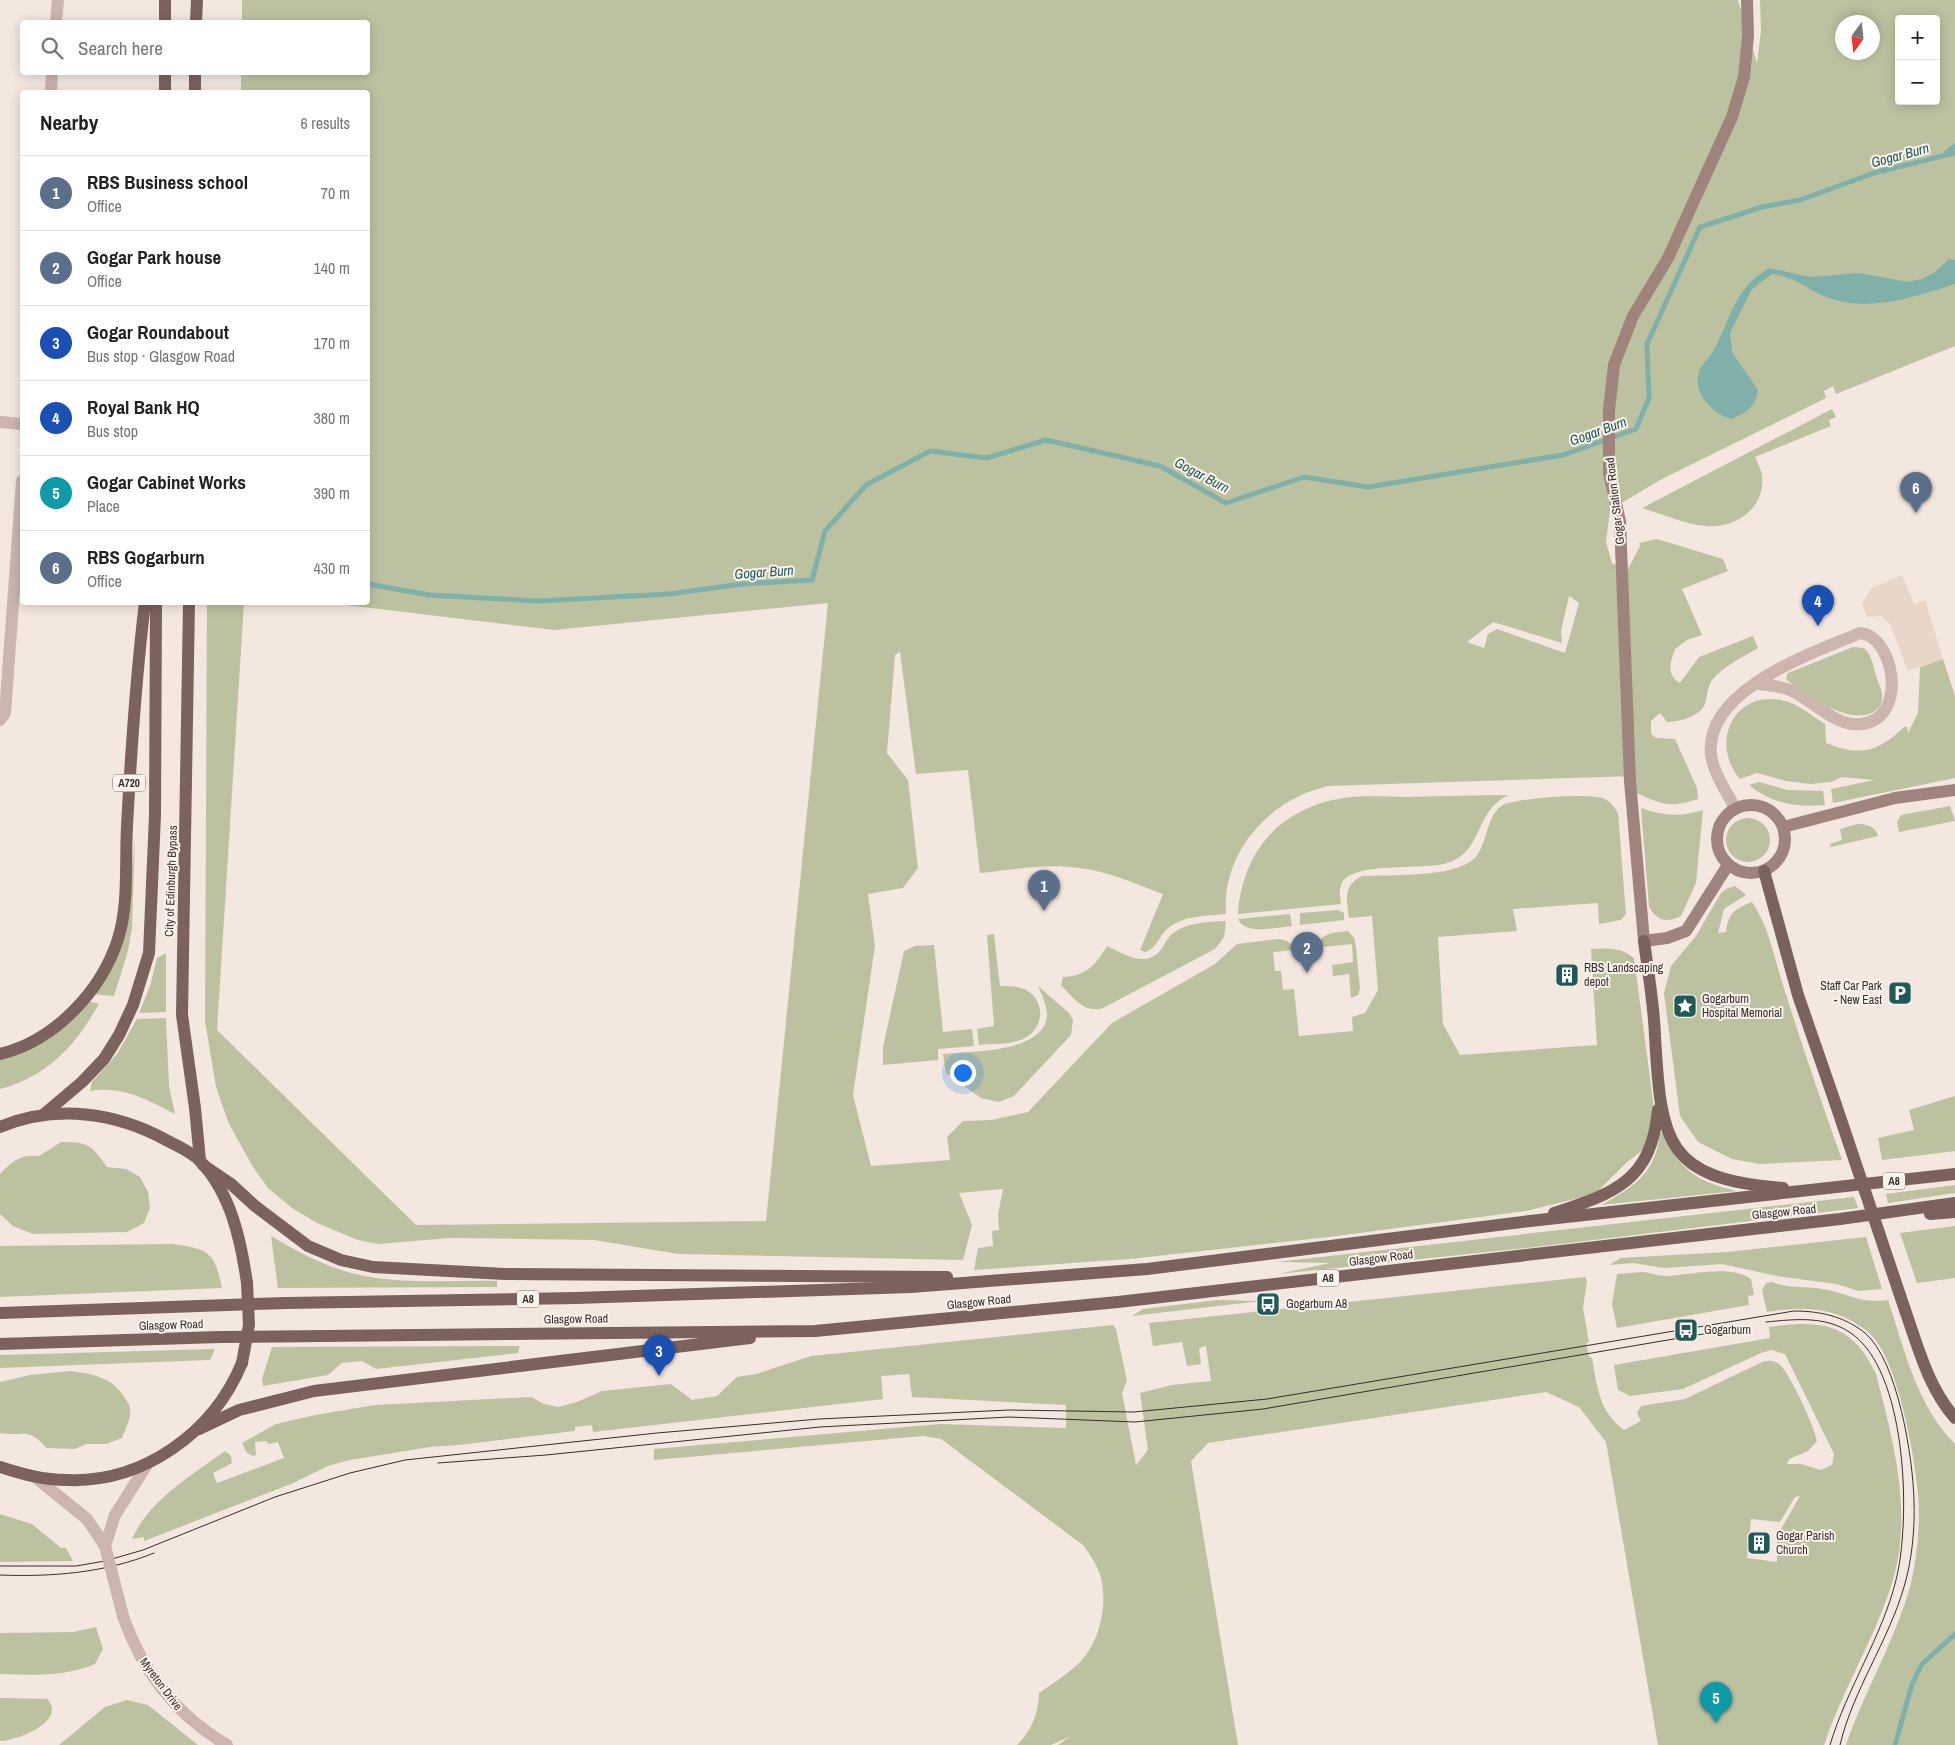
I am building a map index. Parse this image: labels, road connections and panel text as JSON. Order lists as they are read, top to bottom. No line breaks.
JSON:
{"streets":{"main road":["A720","City of Edinburgh Bypass","A8","Glasgow Road"],"street":["Gogar Station Road","Myreton Drive"]},"water":["Gogar Burn"],"places":{"building":["RBS Landscaping depot","Gogar Parish Church"],"parking":["Staff Car Park - New East"],"place":["Gogarburn Hospital Memorial"],"bus stop":["Gogarburn A8","Gogarburn"]},"north":"bottom","page":{"map_buttons":["+","−"],"search":"Search here","heading":["Nearby","6 results"],"list":[{"mark":"1","name":"RBS Business school","note":"Office","value":"70 m"},{"mark":"2","name":"Gogar Park house","note":"Office","value":"140 m"},{"mark":"3","name":"Gogar Roundabout","note":"Bus stop · Glasgow Road","value":"170 m"},{"mark":"4","name":"Royal Bank HQ","note":"Bus stop","value":"380 m"},{"mark":"5","name":"Gogar Cabinet Works","note":"Place","value":"390 m"},{"mark":"6","name":"RBS Gogarburn","note":"Office","value":"430 m"}],"pins":["6","4","1","2","3","5"]}}
